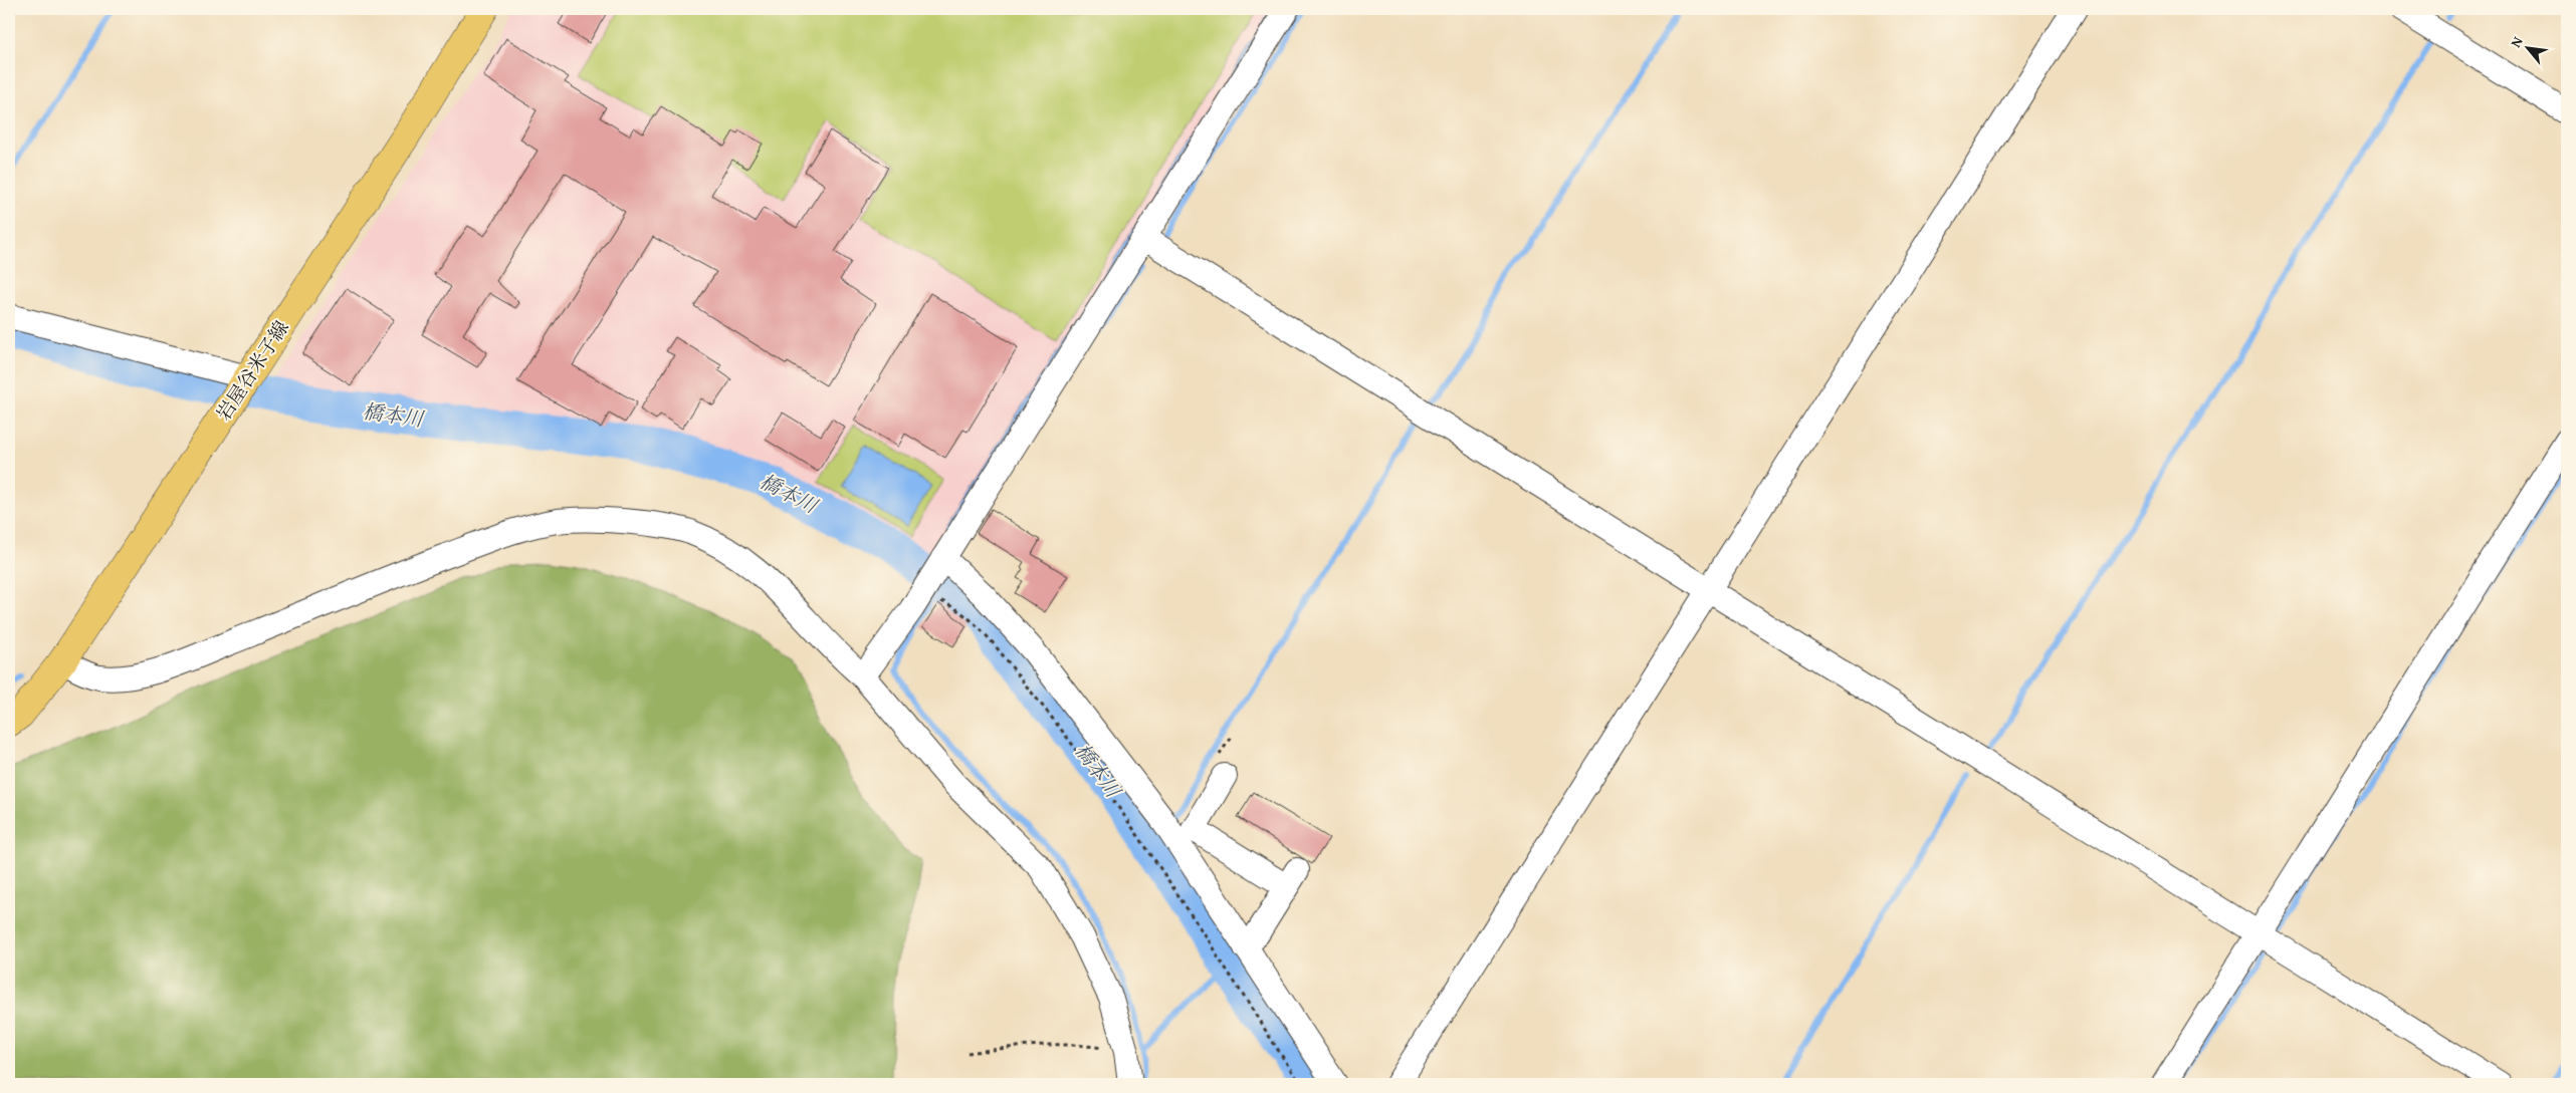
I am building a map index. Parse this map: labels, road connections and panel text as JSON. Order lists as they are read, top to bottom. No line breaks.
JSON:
{"streets":{"main road":["岩屋谷米子線"]},"water":["橋本川"],"north":"top left"}
